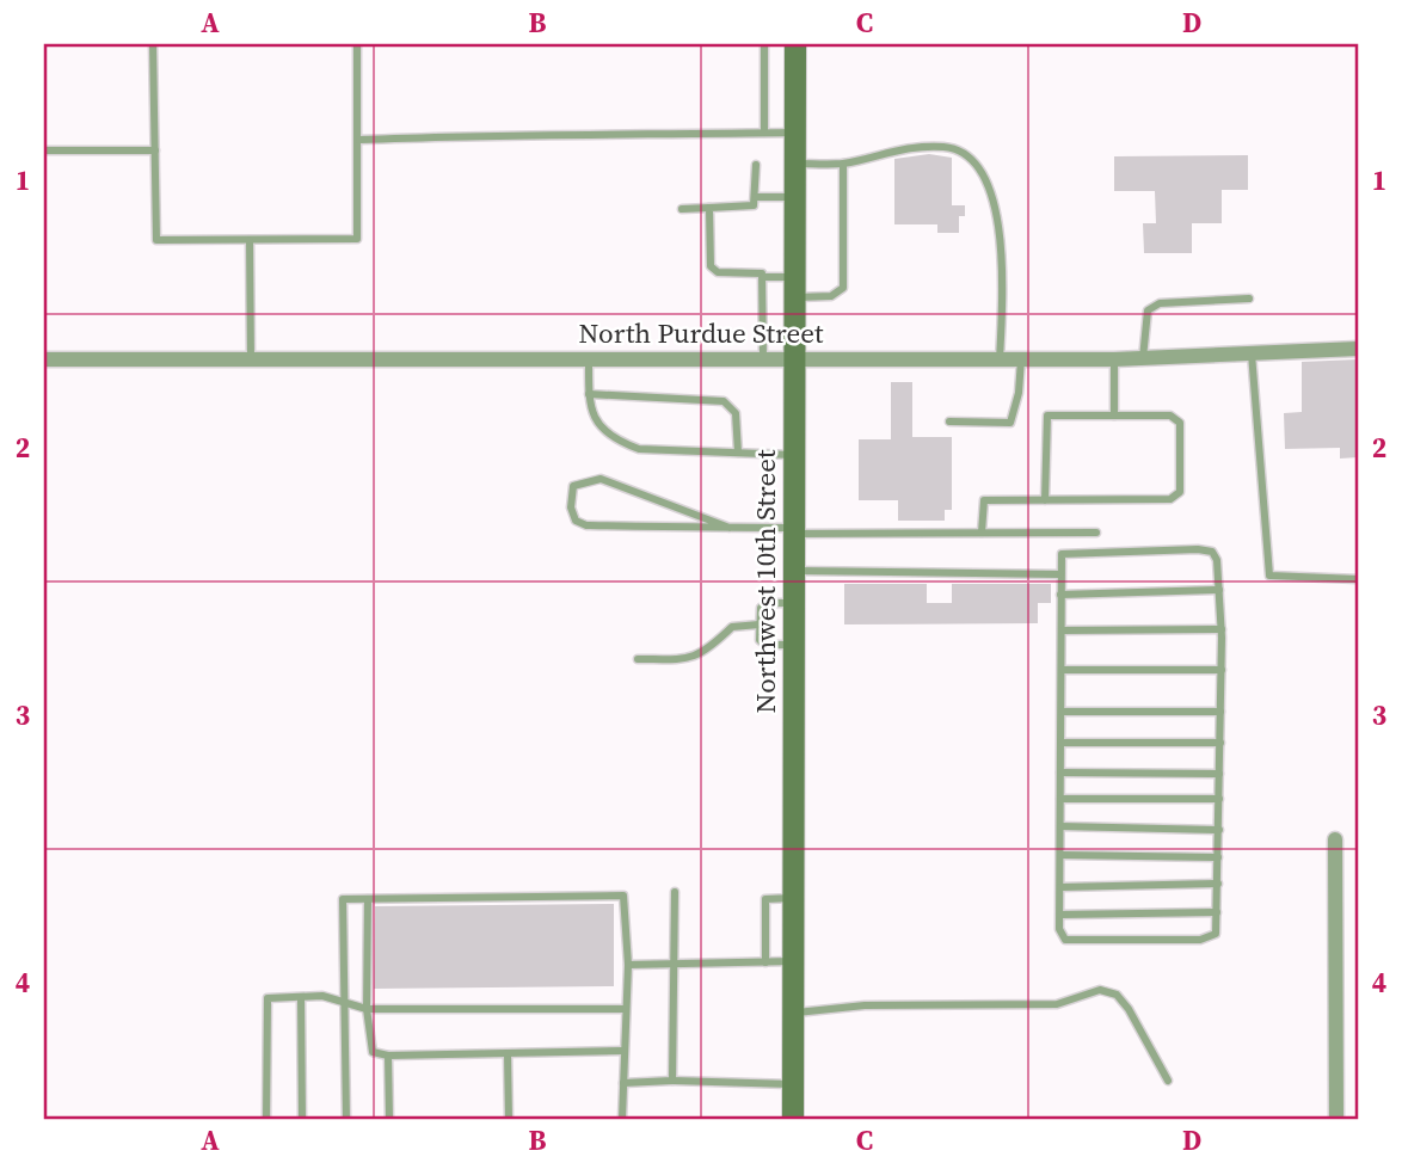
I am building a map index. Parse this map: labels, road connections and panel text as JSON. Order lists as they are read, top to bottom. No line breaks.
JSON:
{"streets":{"main road":["Northwest 10th Street"],"street":["North Purdue Street"]},"crossings":[["North Purdue Street","Northwest 10th Street"]],"grid":{"columns":["A","B","C","D"],"rows":["1","2","3","4"]}}
